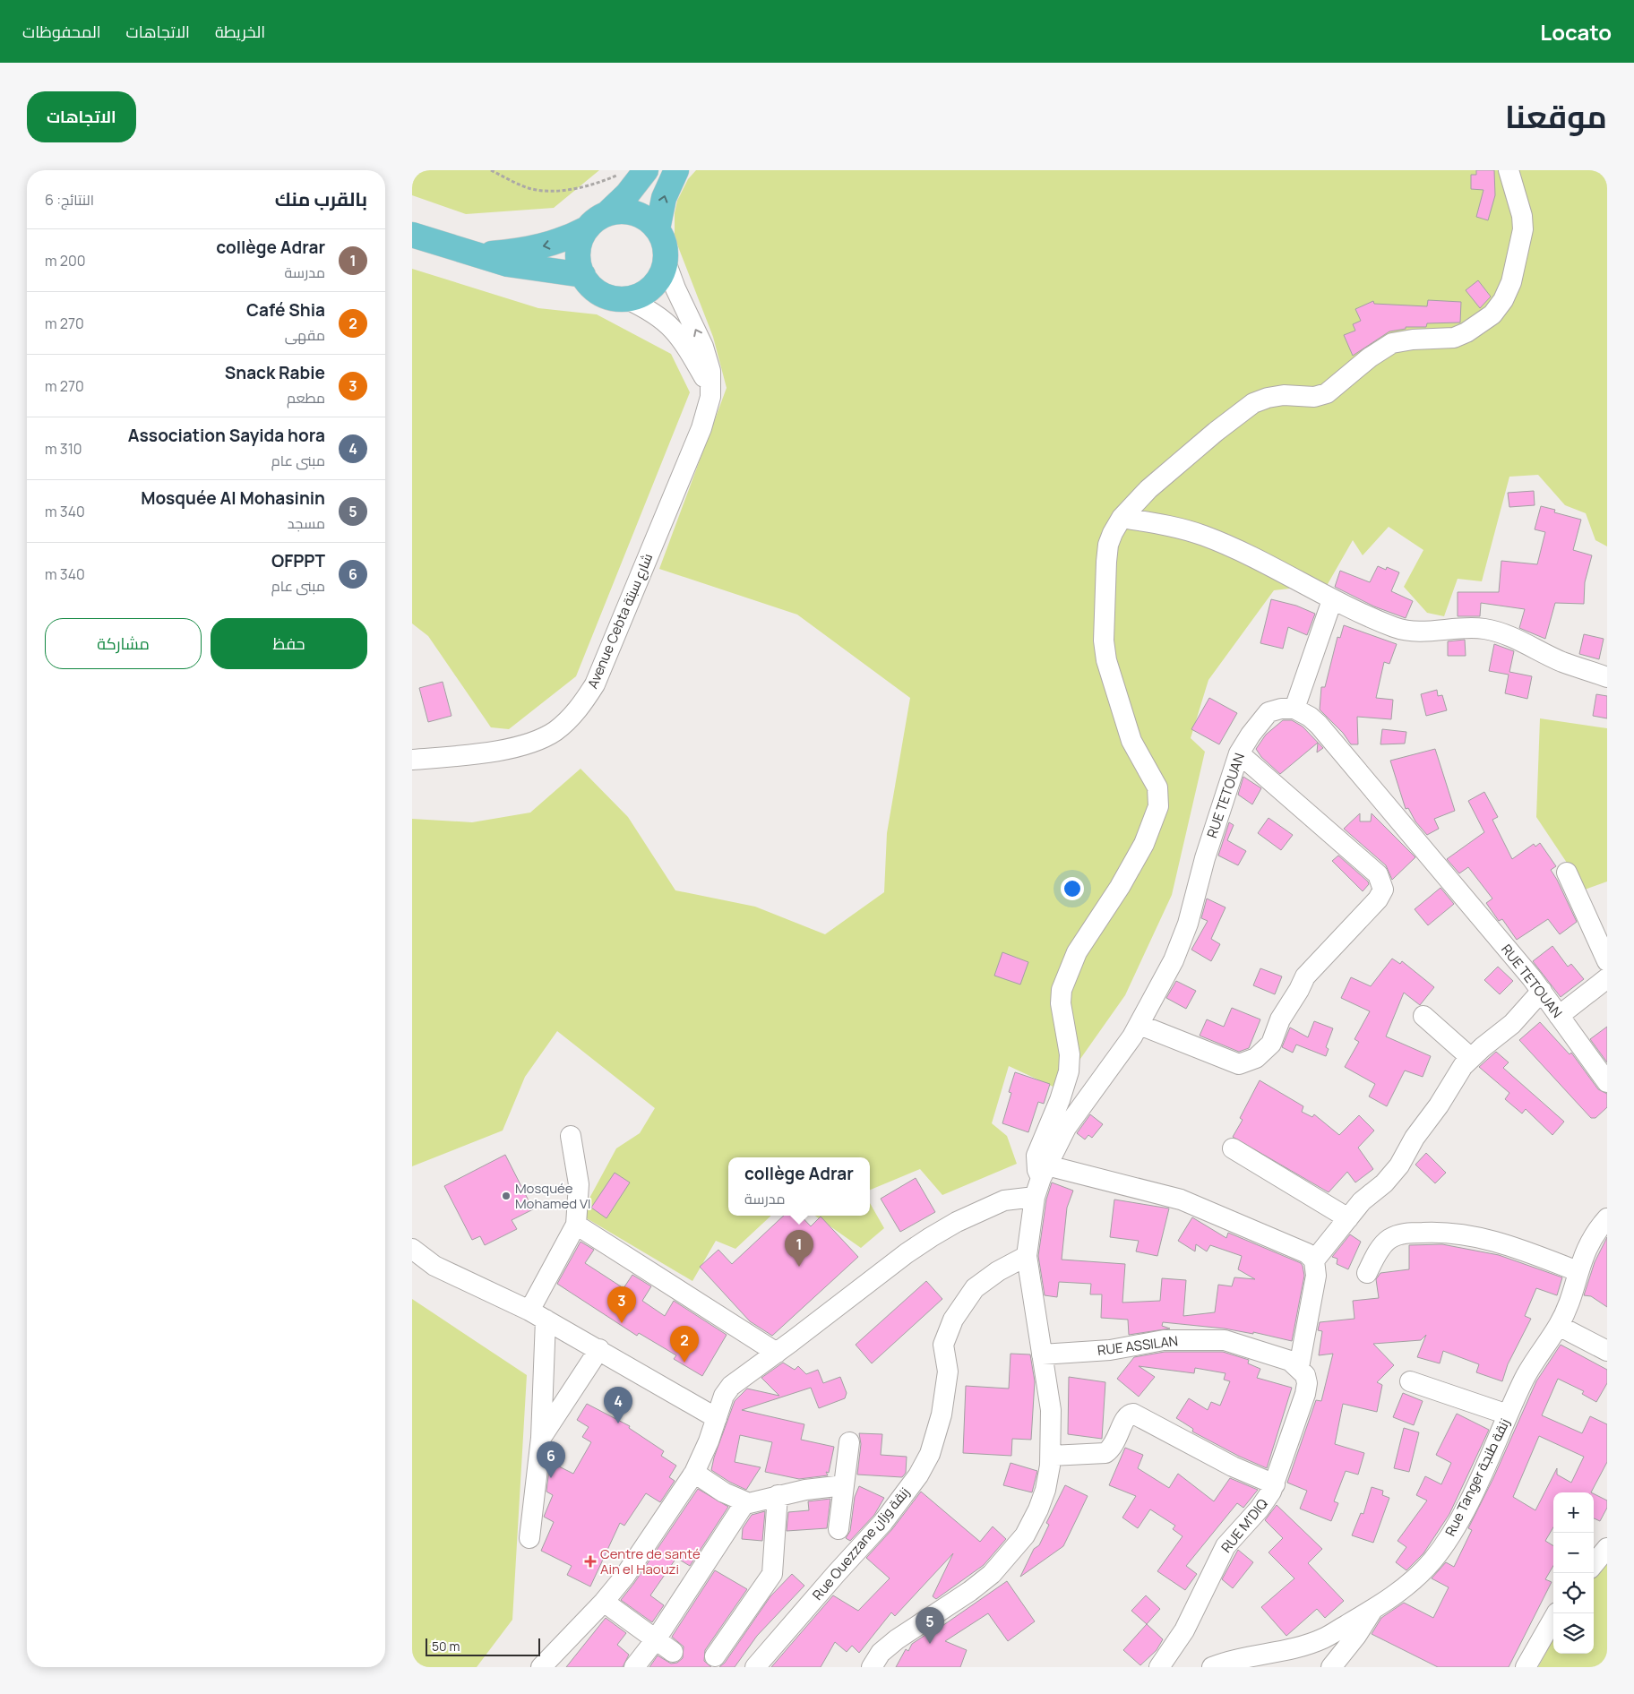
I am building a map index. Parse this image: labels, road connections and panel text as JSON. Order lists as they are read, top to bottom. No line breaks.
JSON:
{"streets":{"street":["Avenue Cebta شارع سبتة","RUE TETOUAN","RUE ASSILAN","Rue Tanger زنقة طنجة","RUE M'DIQ","Rue Ouezzane زنقة وزان"]},"crossings":[["RUE TETOUAN","RUE ASSILAN"],["RUE TETOUAN","Rue Ouezzane زنقة وزان"],["RUE ASSILAN","RUE M'DIQ"]],"places":{"other":["Mosquée Mohamed VI"],"health":["Centre de santé Ain el Haouzi"]},"scale_bar":"50 m","page":{"header":"Locato","nav":["الخريطة","الاتجاهات","المحفوظات"],"title":"موقعنا","buttons":["الاتجاهات",["حفظ","مشاركة"]],"heading":["بالقرب منك","النتائج: 6"],"list":[{"mark":"1","name":"collège Adrar","note":"مدرسة","value":"200 m"},{"mark":"2","name":"Café Shia","note":"مقهى","value":"270 m"},{"mark":"3","name":"Snack Rabie","note":"مطعم","value":"270 m"},{"mark":"4","name":"Association Sayida hora","note":"مبنى عام","value":"310 m"},{"mark":"5","name":"Mosquée Al Mohasinin","note":"مسجد","value":"340 m"},{"mark":"6","name":"OFPPT","note":"مبنى عام","value":"340 m"}],"popup":["collège Adrar","مدرسة"],"pins":["1","3","2","4","6","5"],"map_buttons":["+","−"],"scale":"50 m"}}
